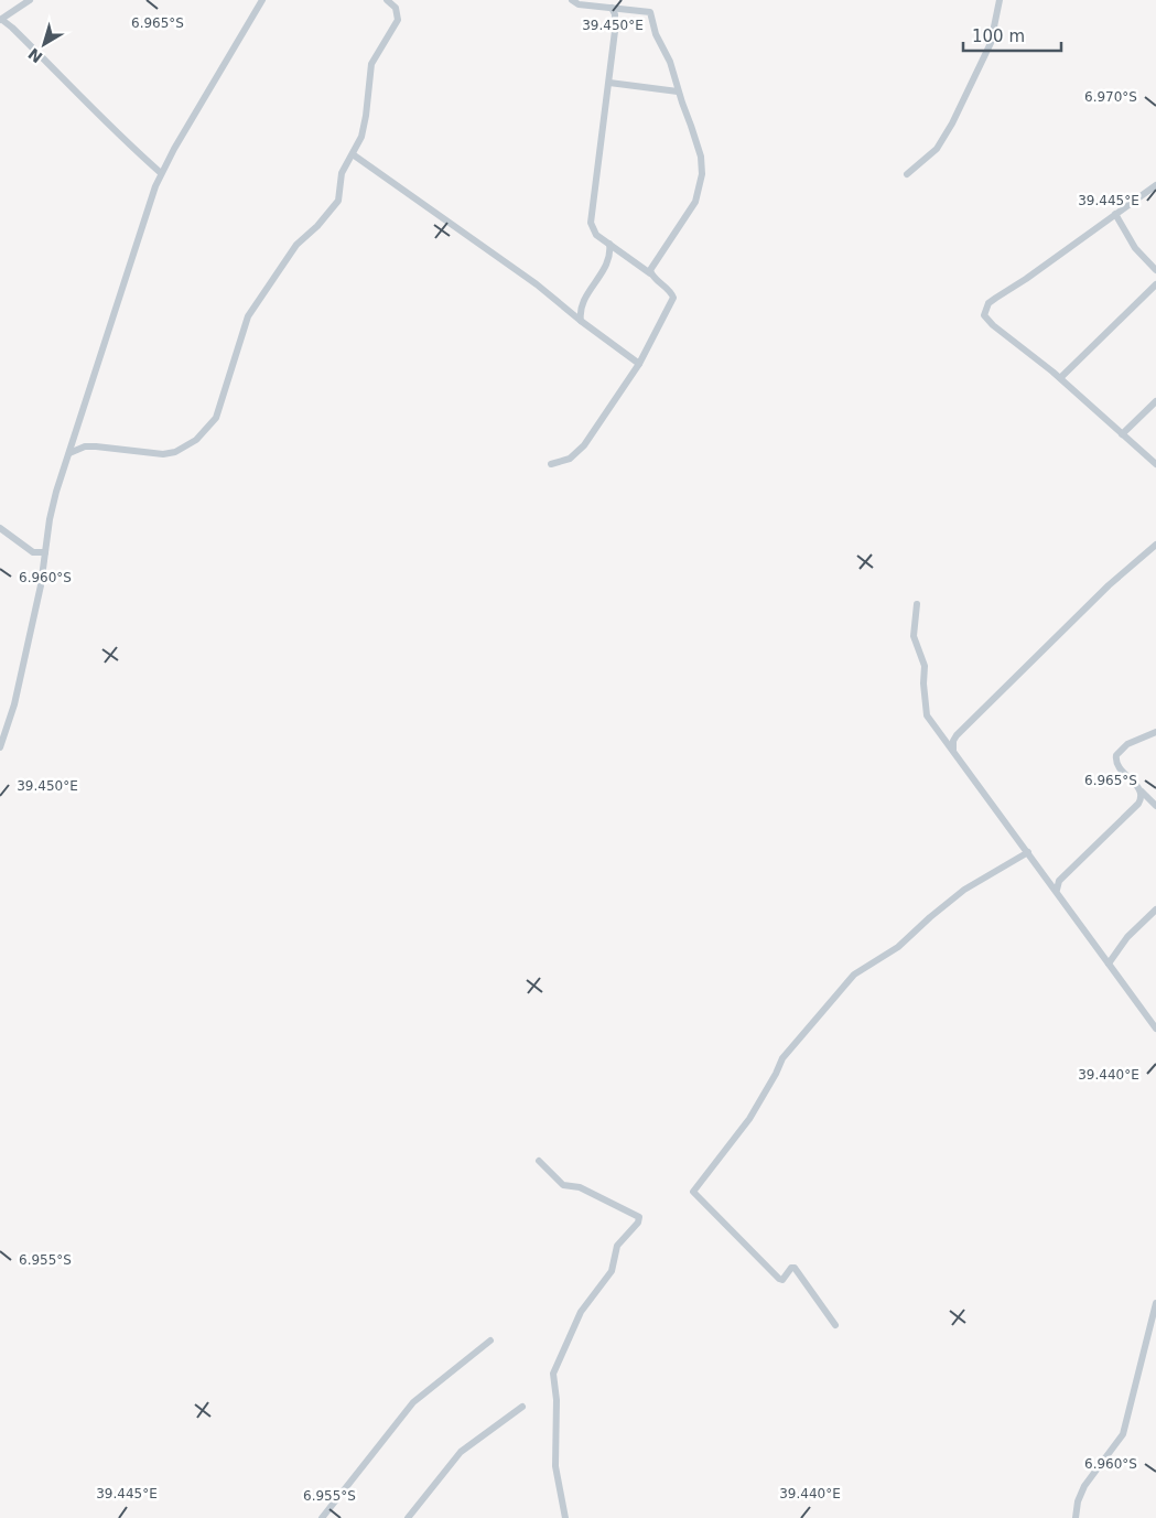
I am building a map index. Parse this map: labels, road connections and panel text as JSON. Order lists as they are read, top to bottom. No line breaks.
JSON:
{"scale_bar":"100 m","north":"bottom left","coordinates":["6.965°S","39.450°E","6.970°S","39.445°E","6.960°S","39.440°E","6.955°S"]}
